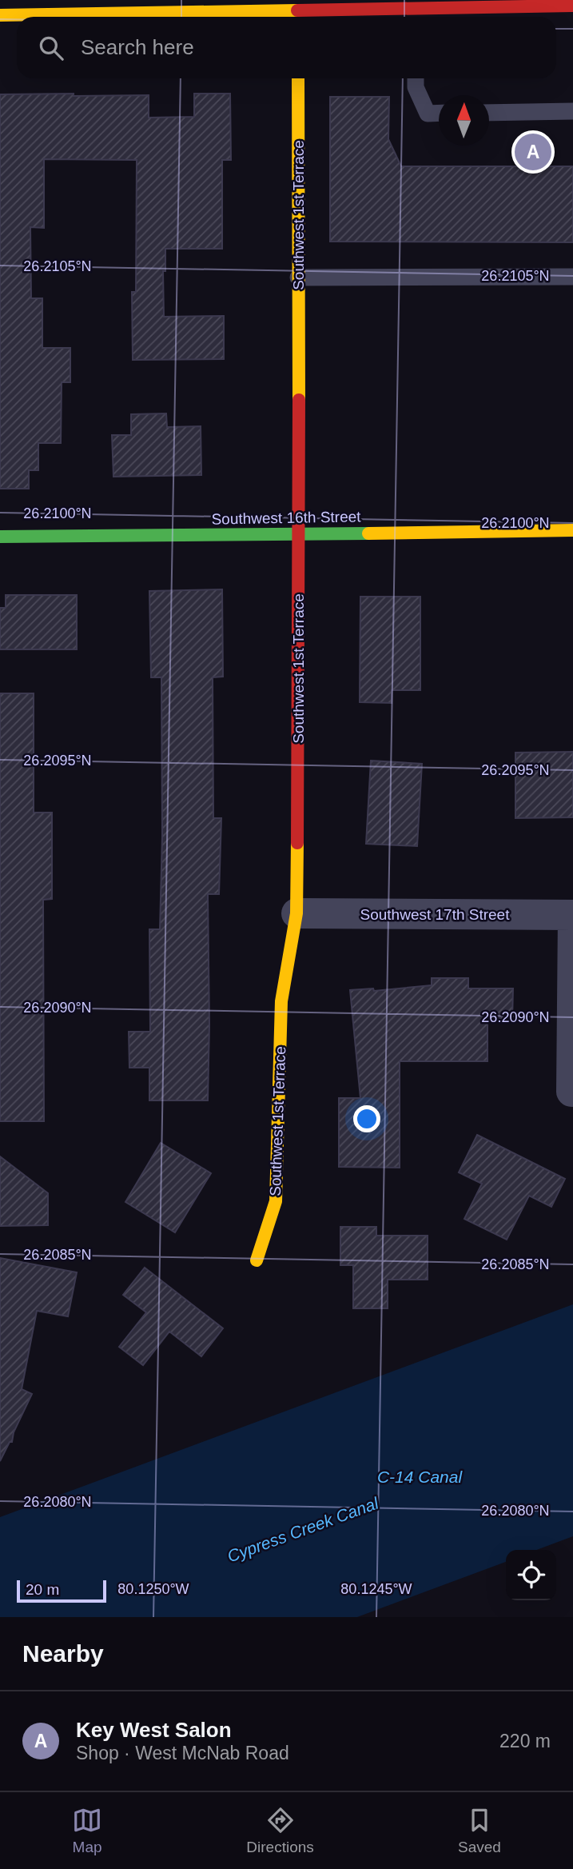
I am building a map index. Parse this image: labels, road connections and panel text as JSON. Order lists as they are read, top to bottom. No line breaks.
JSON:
{"streets":{"street":["Southwest 1st Terrace","Southwest 16th Street","Southwest 17th Street"]},"crossings":[["Southwest 1st Terrace","Southwest 16th Street"],["Southwest 1st Terrace","Southwest 17th Street"]],"water":["C-14 Canal","Cypress Creek Canal"],"scale_bar":"20 m","north":"top","page":{"search":"Search here","pins":"A","scale":"20 m","heading":"Nearby","list":[{"mark":"A","name":"Key West Salon","note":"Shop · West McNab Road","value":"220 m"}],"nav":["Map","Directions","Saved"]},"coordinates":["26.2105°N","26.2100°N","26.2095°N","26.2090°N","26.2085°N","26.2080°N","80.1250°W","80.1245°W"]}
